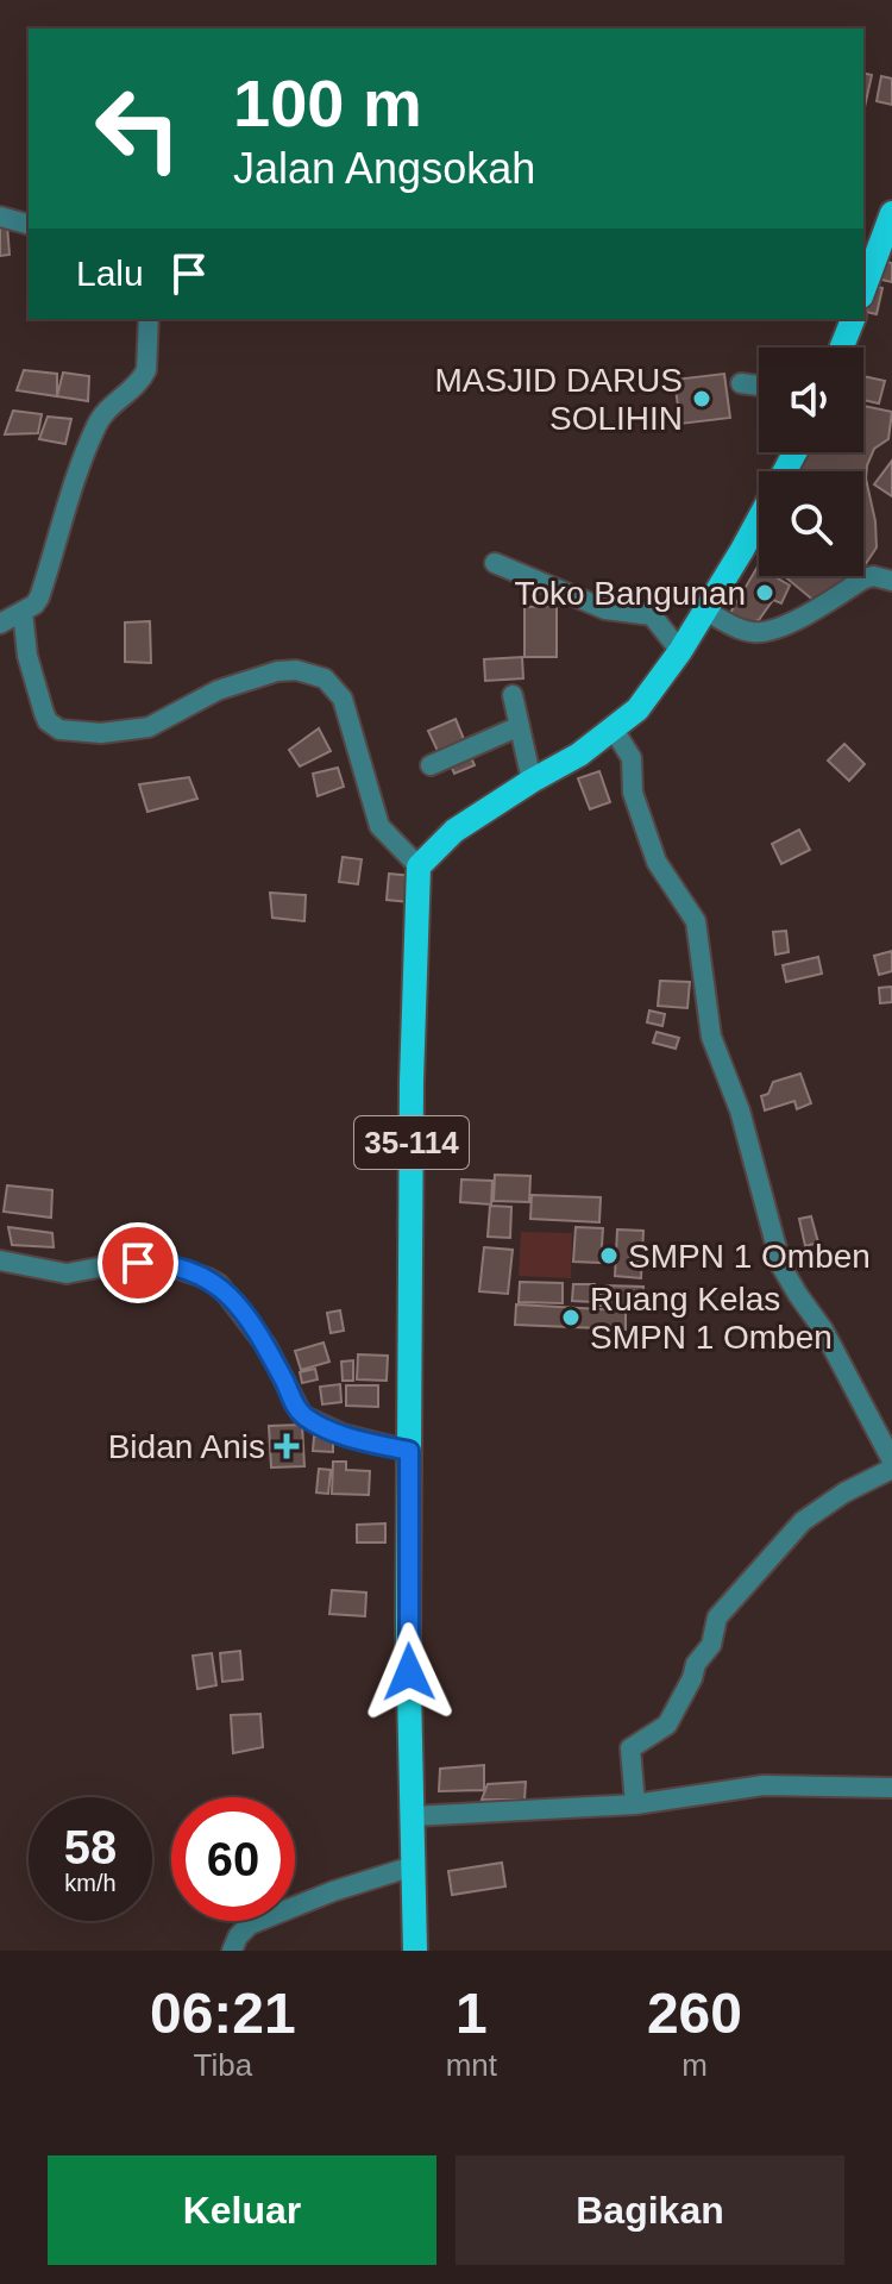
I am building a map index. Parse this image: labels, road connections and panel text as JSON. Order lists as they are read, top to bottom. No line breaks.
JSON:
{"streets":{"main road":["35-114"]},"places":{"other":["MASJID DARUS SOLIHIN","Toko Bangunan","SMPN 1 Omben","Ruang Kelas SMPN 1 Omben"],"health":["Bidan Anis"]},"page":{"turn":["100 m","Jalan Angsokah"],"then":"Lalu","speed":"58 km/h","limit":"60","eta":["06:21","Tiba","1","mnt","260","m"],"buttons":["Keluar","Bagikan"]}}
